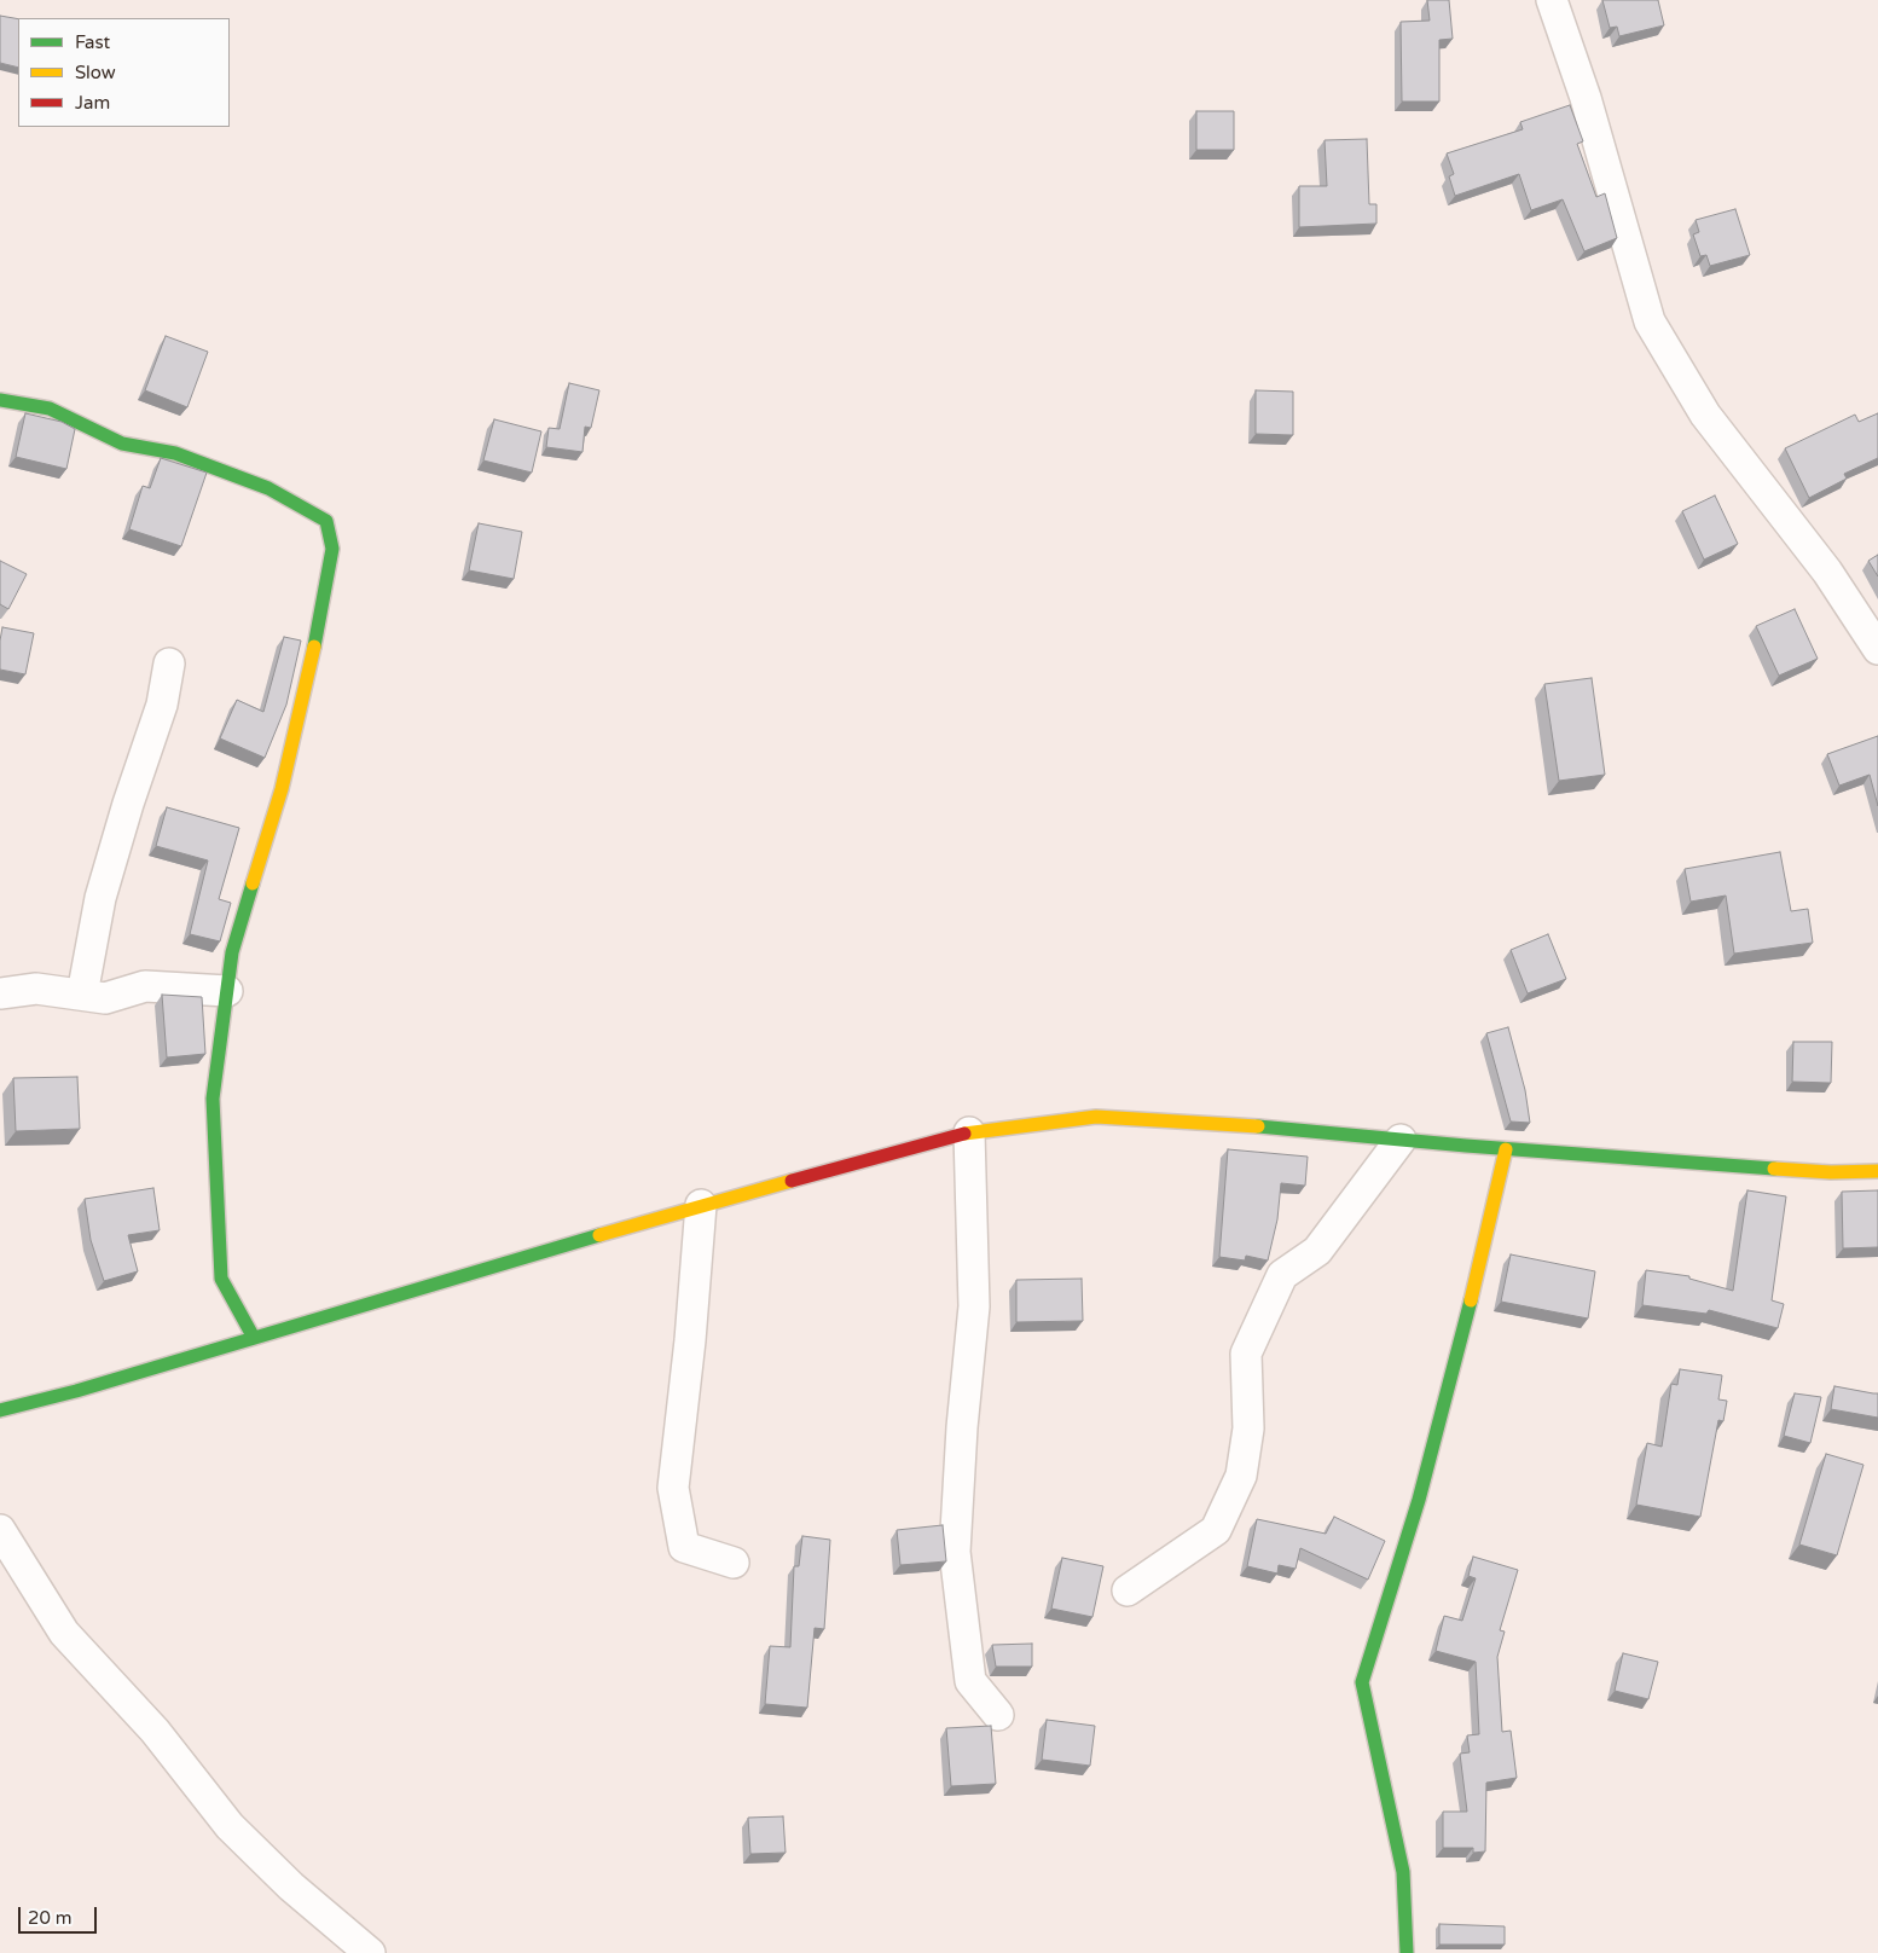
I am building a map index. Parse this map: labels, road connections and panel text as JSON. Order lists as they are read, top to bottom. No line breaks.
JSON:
{"legend":["Fast","Slow","Jam"],"scale_bar":"20 m"}
